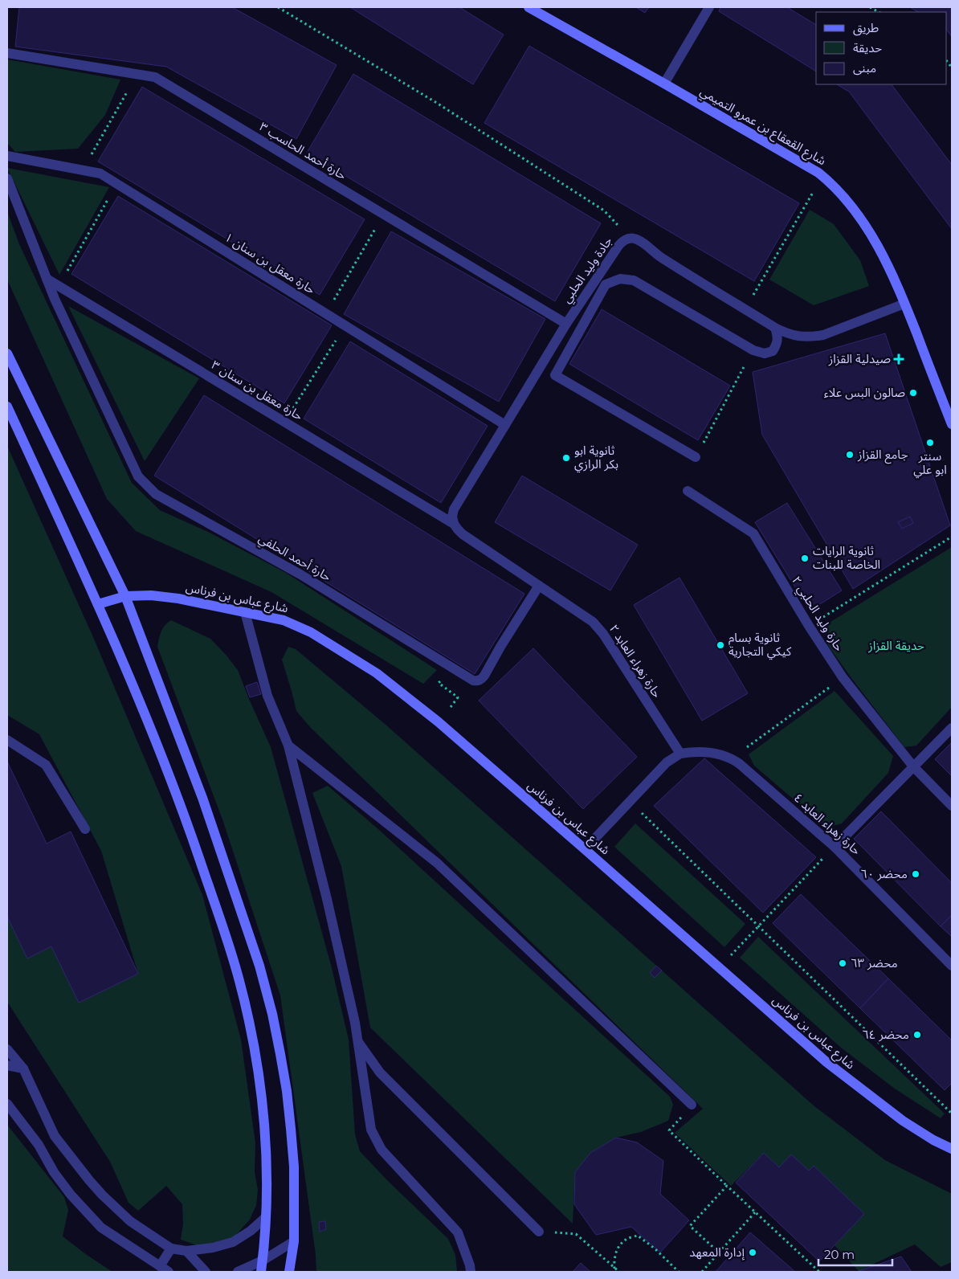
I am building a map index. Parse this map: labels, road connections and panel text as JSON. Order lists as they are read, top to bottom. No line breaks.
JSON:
{"streets":{"main road":["شارع القعقاع بن عمرو التميمي","شارع عباس بن فرناس"],"street":["حارة أحمد الحاسب ٣","حارة معقل بن سنان ١","جادة وليد الحلبي","حارة معقل بن سنان ٣","حارة أحمد الحلفي","حارة وليد الحلبي ٢","حارة زهراء العابد ٢","حارة زهراء العابد ٤"]},"crossings":[["شارع القعقاع بن عمرو التميمي","جادة وليد الحلبي"],["حارة أحمد الحاسب ٣","جادة وليد الحلبي"],["حارة معقل بن سنان ١","جادة وليد الحلبي"],["جادة وليد الحلبي","حارة معقل بن سنان ٣"],["جادة وليد الحلبي","حارة زهراء العابد ٢"],["حارة معقل بن سنان ٣","حارة أحمد الحلفي"],["حارة معقل بن سنان ٣","حارة زهراء العابد ٢"],["حارة أحمد الحلفي","حارة زهراء العابد ٢"]],"parks":["حديقة القزاز"],"places":{"health":["صيدلية القزاز"],"other":["صالون البس علاء","سنتر ابو علي","جامع القزاز","ثانوية ابو بكر الرازي","ثانوية الرايات الخاصة للبنات","ثانوية بسام كيكي التجارية","محضر ٦٠","محضر ٦٣","محضر ٦٤","إدارة المعهد"]},"legend":["طريق","حديقة","مبنى"],"scale_bar":"20 m"}
